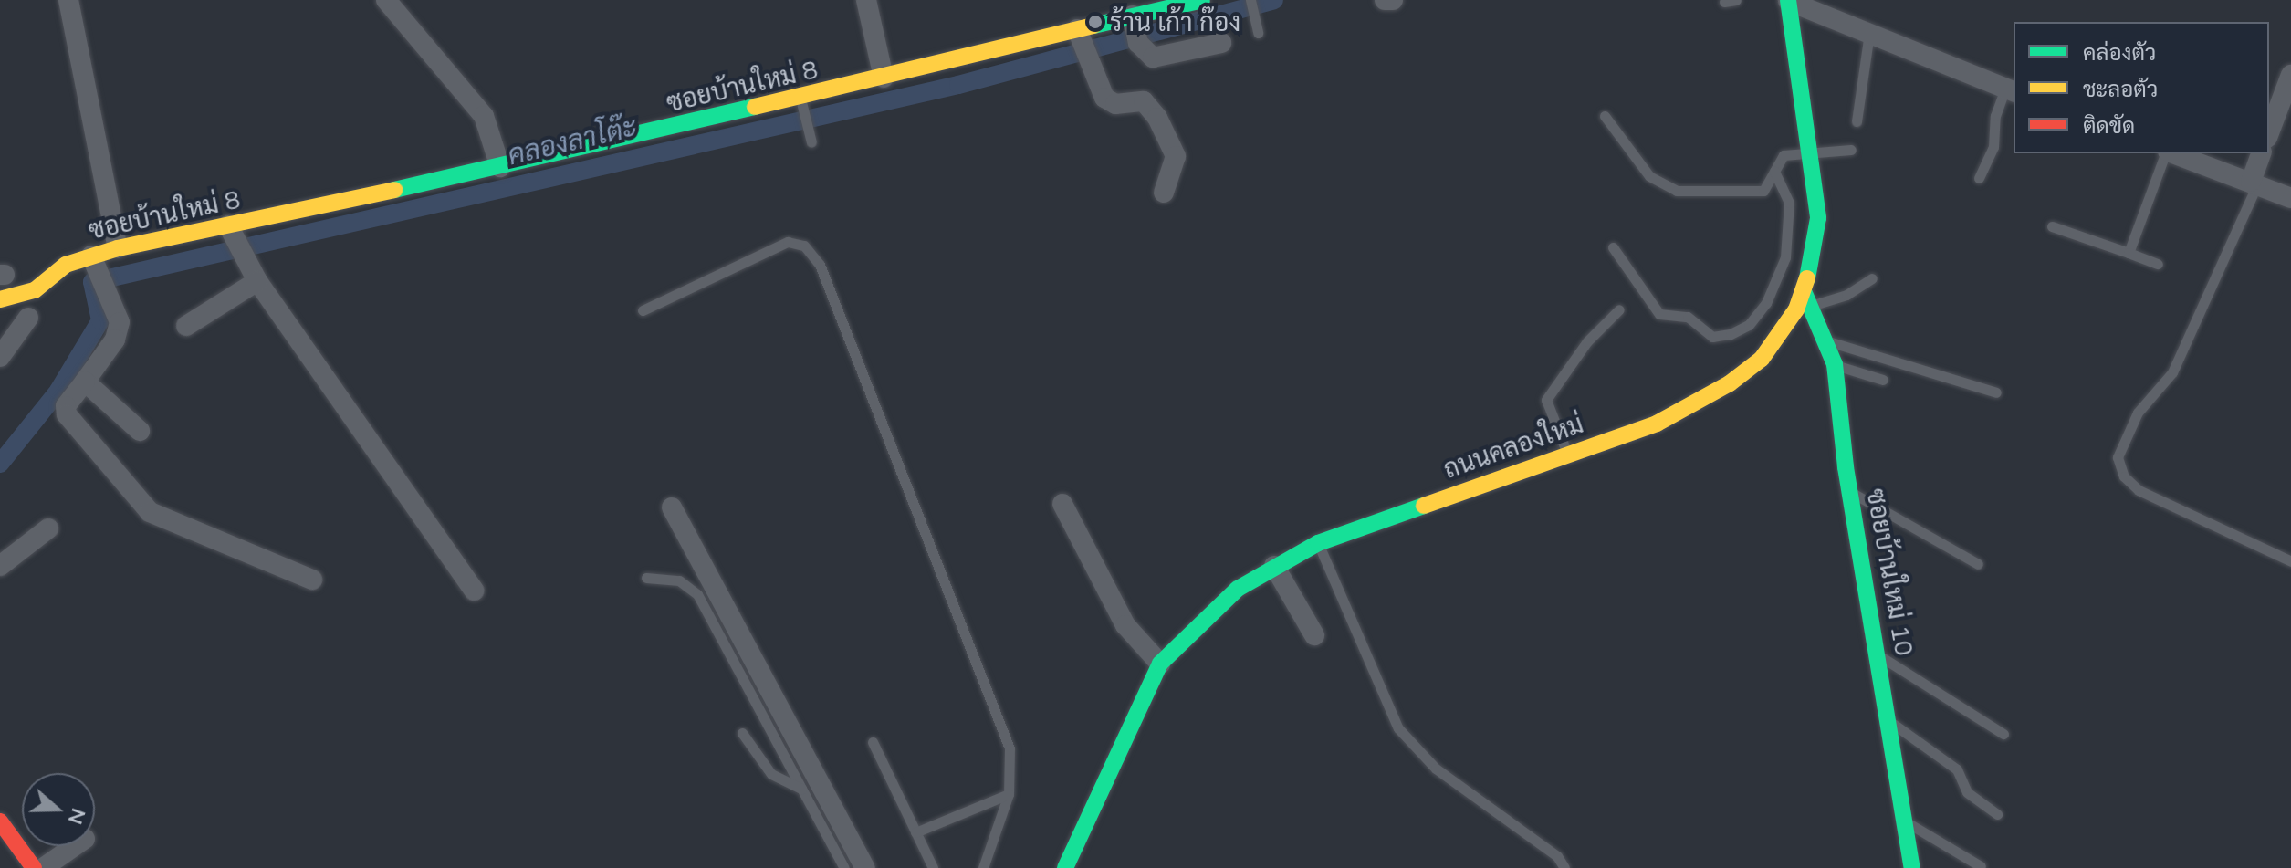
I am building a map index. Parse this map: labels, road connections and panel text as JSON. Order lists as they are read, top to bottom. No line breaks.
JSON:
{"streets":{"street":["ซอยบ้านใหม่ 8","ถนนคลองใหม่","ซอยบ้านใหม่ 10"]},"crossings":[["ถนนคลองใหม่","ซอยบ้านใหม่ 10"]],"water":["คลองลาโต๊ะ"],"places":["ร้าน เก้า ก๊อง"],"legend":["คล่องตัว","ชะลอตัว","ติดขัด"],"north":"right"}
